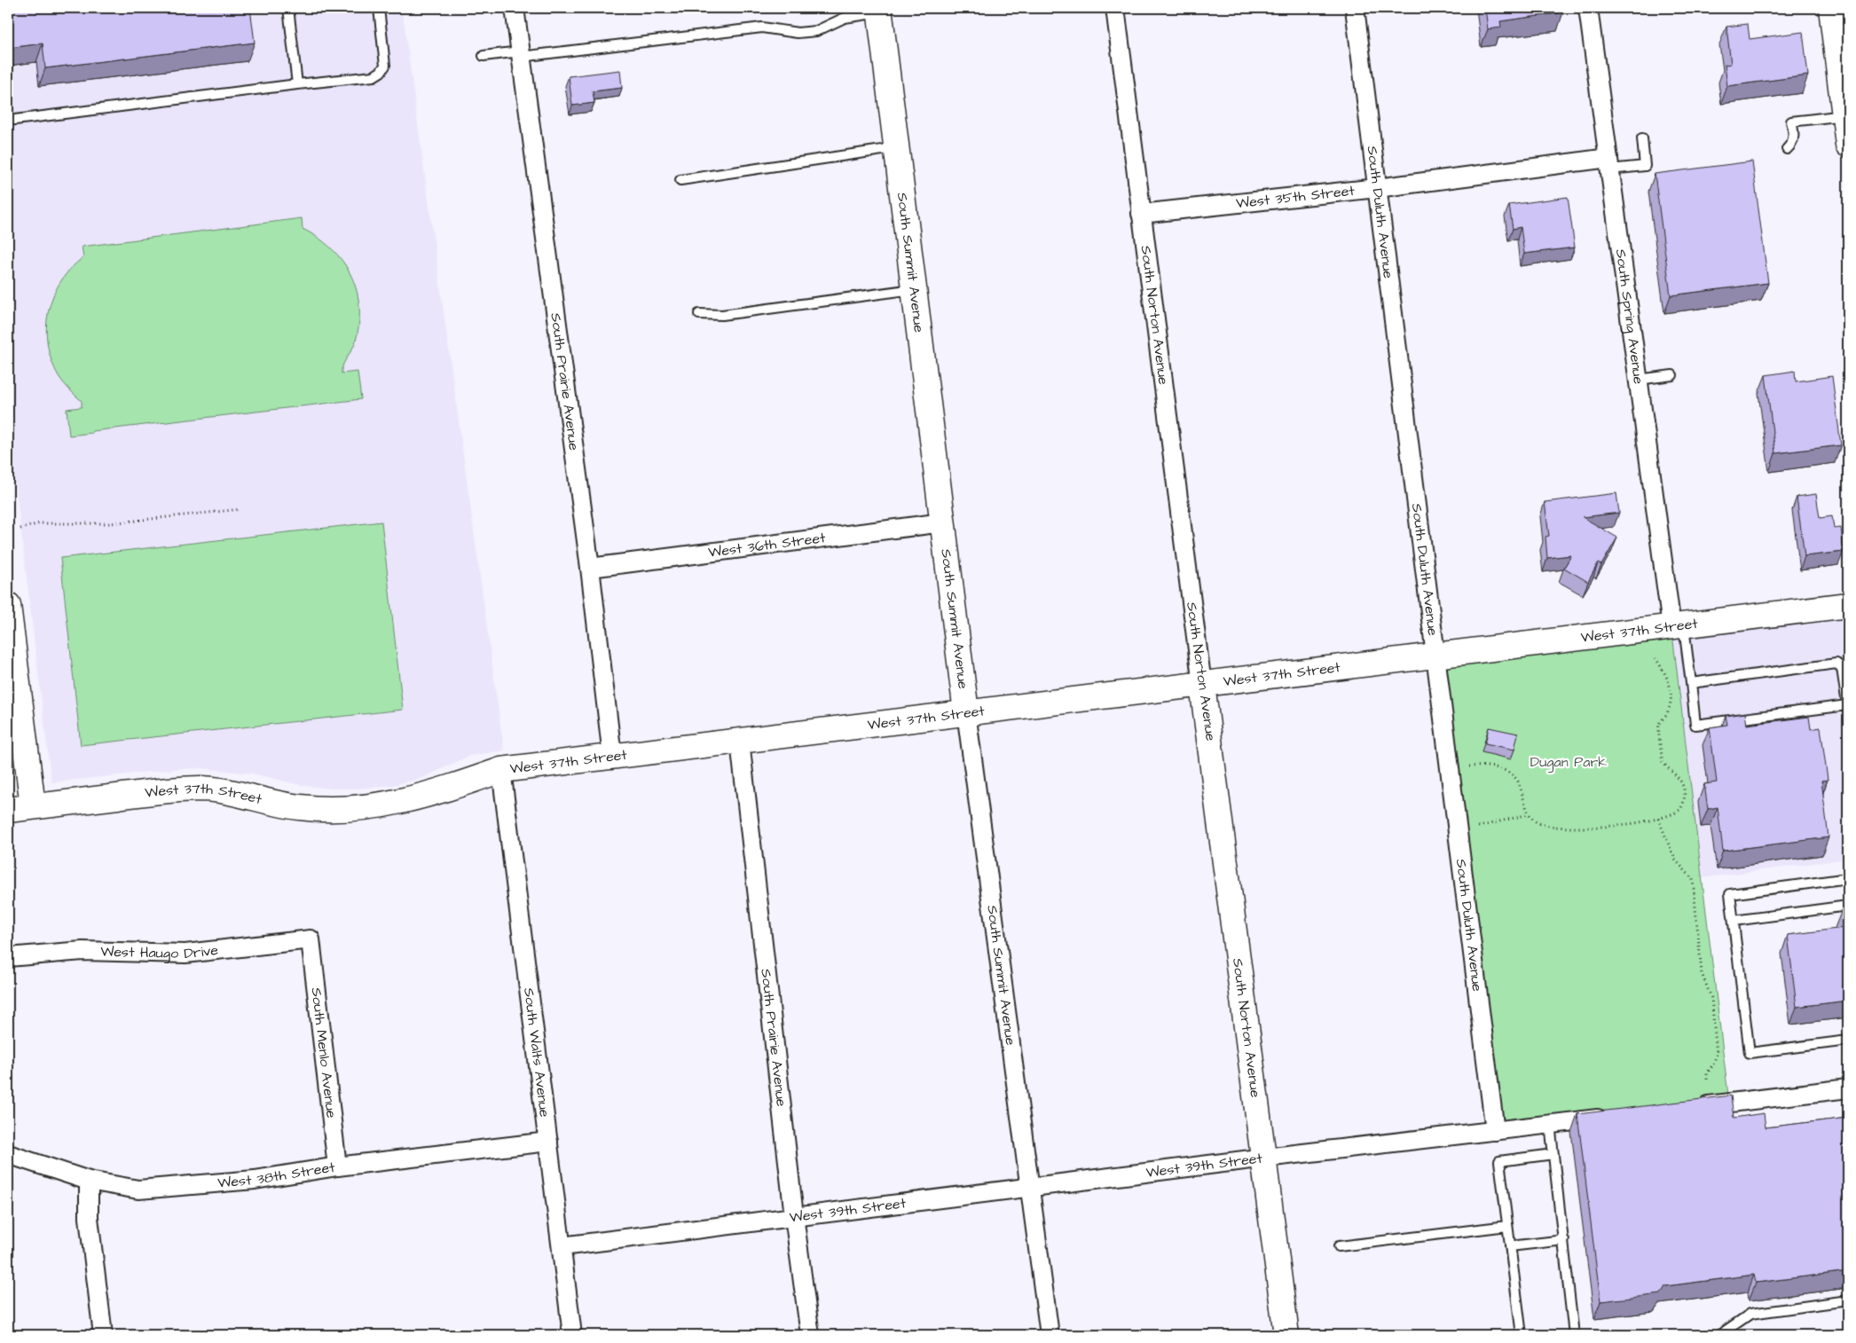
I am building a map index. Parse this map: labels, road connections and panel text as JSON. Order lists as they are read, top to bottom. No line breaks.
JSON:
{"streets":{"street":["West 35th Street","South Duluth Avenue","South Summit Avenue","South Norton Avenue","South Spring Avenue","South Prairie Avenue","West 36th Street","West 37th Street","West Haugo Drive","South Menlo Avenue","South Walts Avenue","West 39th Street","West 38th Street"]},"crossings":[["West 35th Street","South Duluth Avenue"],["West 35th Street","South Norton Avenue"],["West 35th Street","South Spring Avenue"],["South Duluth Avenue","West 37th Street"],["South Duluth Avenue","West 39th Street"],["South Summit Avenue","West 36th Street"],["South Summit Avenue","West 37th Street"],["South Summit Avenue","West 39th Street"],["South Norton Avenue","West 37th Street"],["South Norton Avenue","West 39th Street"],["South Spring Avenue","West 37th Street"],["South Prairie Avenue","West 36th Street"],["South Prairie Avenue","West 37th Street"],["South Prairie Avenue","West 39th Street"],["West 37th Street","South Walts Avenue"],["West Haugo Drive","South Menlo Avenue"],["South Menlo Avenue","West 38th Street"],["South Walts Avenue","West 39th Street"],["South Walts Avenue","West 38th Street"]],"parks":["Dugan Park"]}
